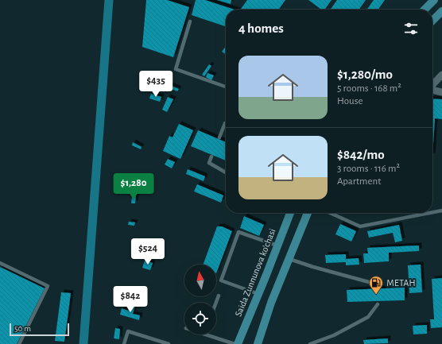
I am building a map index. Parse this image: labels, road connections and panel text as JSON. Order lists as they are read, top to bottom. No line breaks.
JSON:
{"streets":{"main road":["Saida Zunnunova ko'chasi"]},"places":{"fuel station":["МЕТАН"]},"scale_bar":"50 m","north":"top","page":{"heading":"4 homes","list":[{"name":"$1,280/mo","note":"5 rooms · 168 m² · House"},{"name":"$842/mo","note":"3 rooms · 116 m² · Apartment"}],"price":["$435","$1,280","$524","$842"],"scale":"50 m"}}
